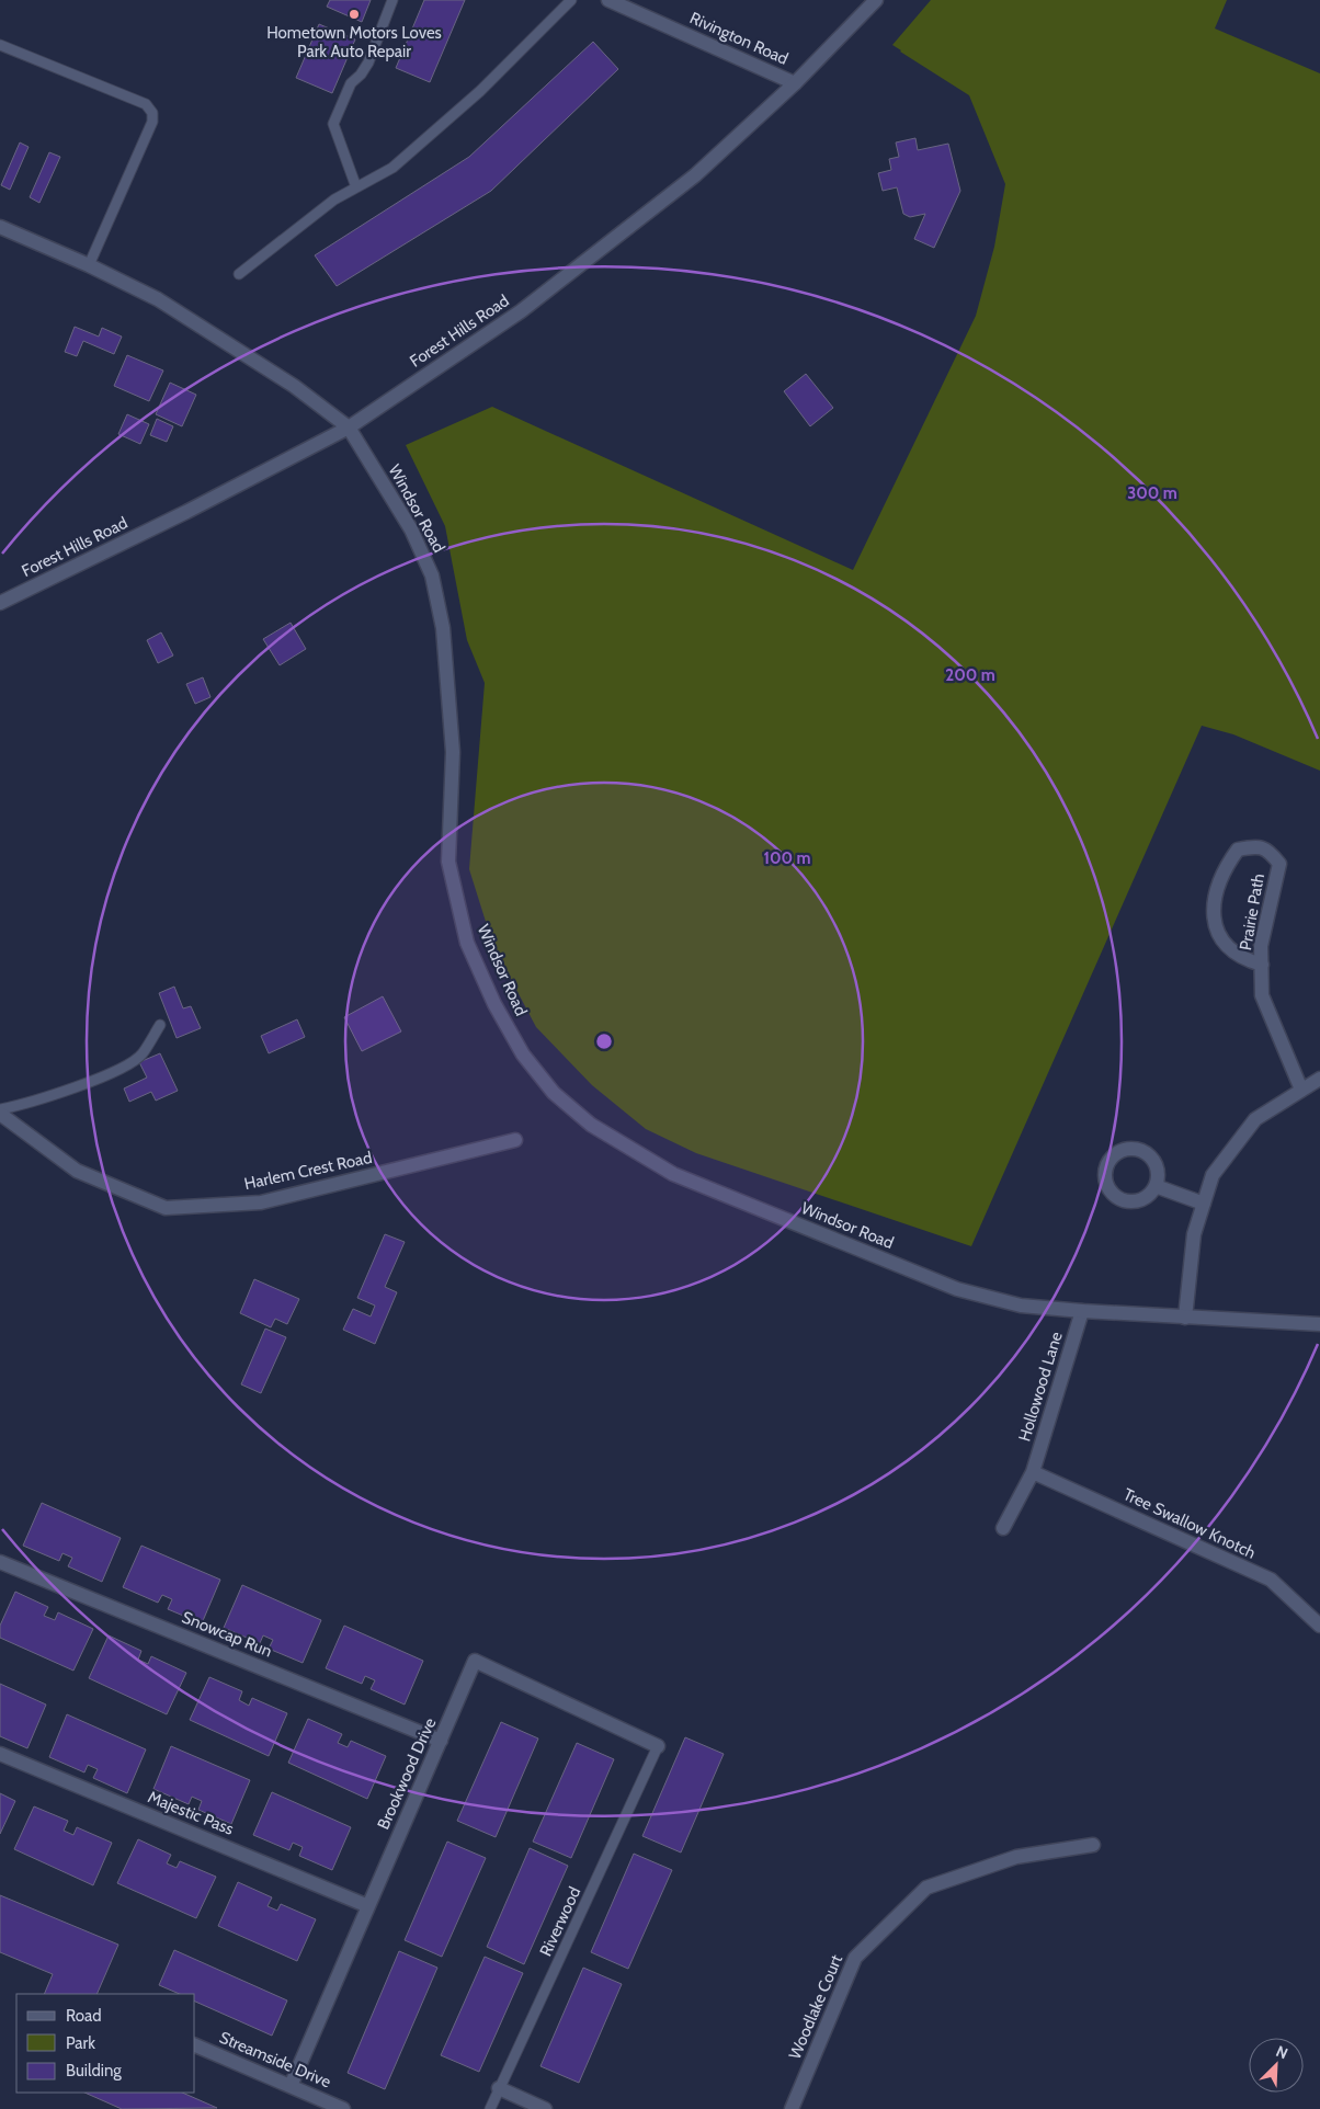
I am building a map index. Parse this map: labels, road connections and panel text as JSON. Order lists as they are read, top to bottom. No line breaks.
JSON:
{"streets":{"street":["Rivington Road","Forest Hills Road","Windsor Road","Prairie Path","Harlem Crest Road","Hollowood Lane","Tree Swallow Knotch","Snowcap Run","Brookwood Drive","Majestic Pass","Woodlake Court","Streamside Drive"],"lane":["Riverwood"]},"crossings":[["Rivington Road","Forest Hills Road"],["Forest Hills Road","Windsor Road"],["Windsor Road","Hollowood Lane"],["Hollowood Lane","Tree Swallow Knotch"],["Snowcap Run","Brookwood Drive"],["Brookwood Drive","Majestic Pass"],["Brookwood Drive","Riverwood"],["Brookwood Drive","Streamside Drive"]],"places":["Hometown Motors Loves Park Auto Repair"],"legend":["Road","Park","Building"],"north":"top right","rings":["300 m","200 m","100 m"]}
